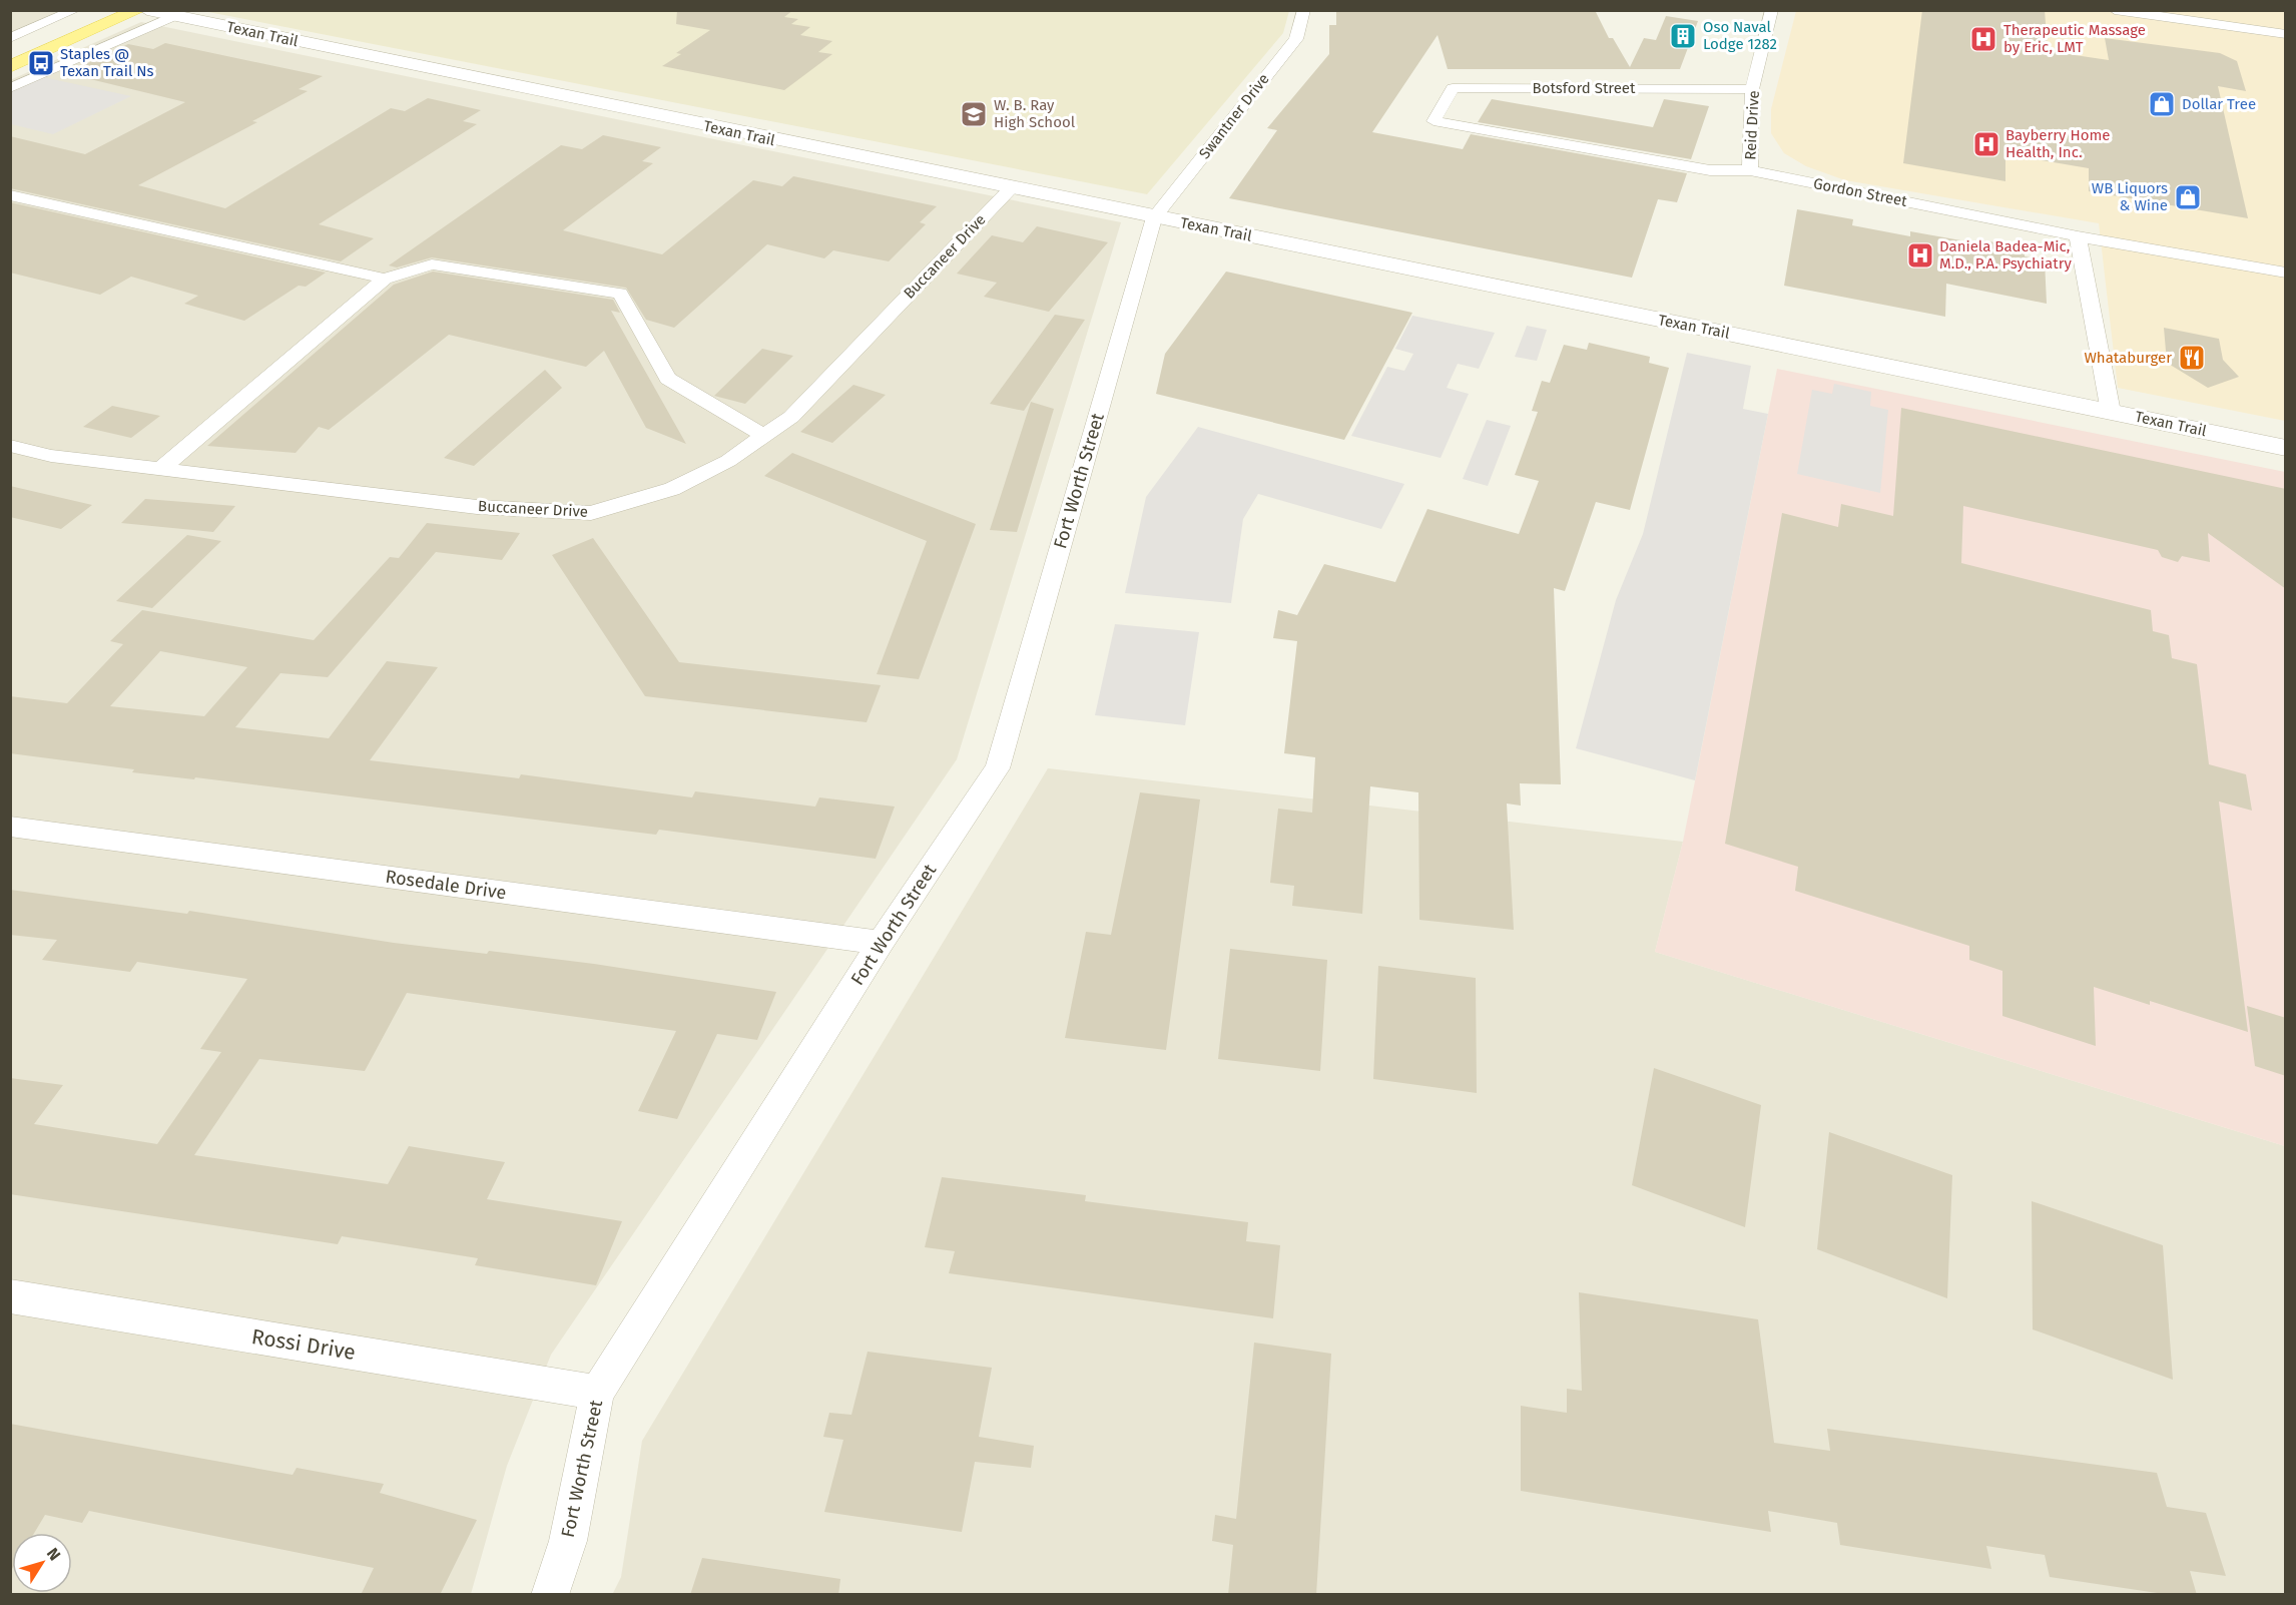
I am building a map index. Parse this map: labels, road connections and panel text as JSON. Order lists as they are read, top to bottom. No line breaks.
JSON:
{"streets":{"street":["Texan Trail","Botsford Street","Swantner Drive","Reid Drive","Gordon Street","Buccaneer Drive","Fort Worth Street","Rosedale Drive","Rossi Drive"]},"crossings":[["Texan Trail","Swantner Drive"],["Texan Trail","Buccaneer Drive"],["Texan Trail","Fort Worth Street"],["Botsford Street","Reid Drive"],["Botsford Street","Gordon Street"],["Swantner Drive","Fort Worth Street"],["Reid Drive","Gordon Street"],["Fort Worth Street","Rosedale Drive"],["Fort Worth Street","Rossi Drive"]],"places":{"building":["Oso Naval Lodge 1282"],"hospital":["Therapeutic Massage by Eric, LMT","Bayberry Home Health, Inc.","Daniela Badea-Mic, M.D., P.A. Psychiatry"],"bus stop":["Staples @ Texan Trail Ns"],"shop":["Dollar Tree","WB Liquors & Wine"],"school or university":["W. B. Ray High School"],"restaurant":["Whataburger"]},"north":"top right"}
